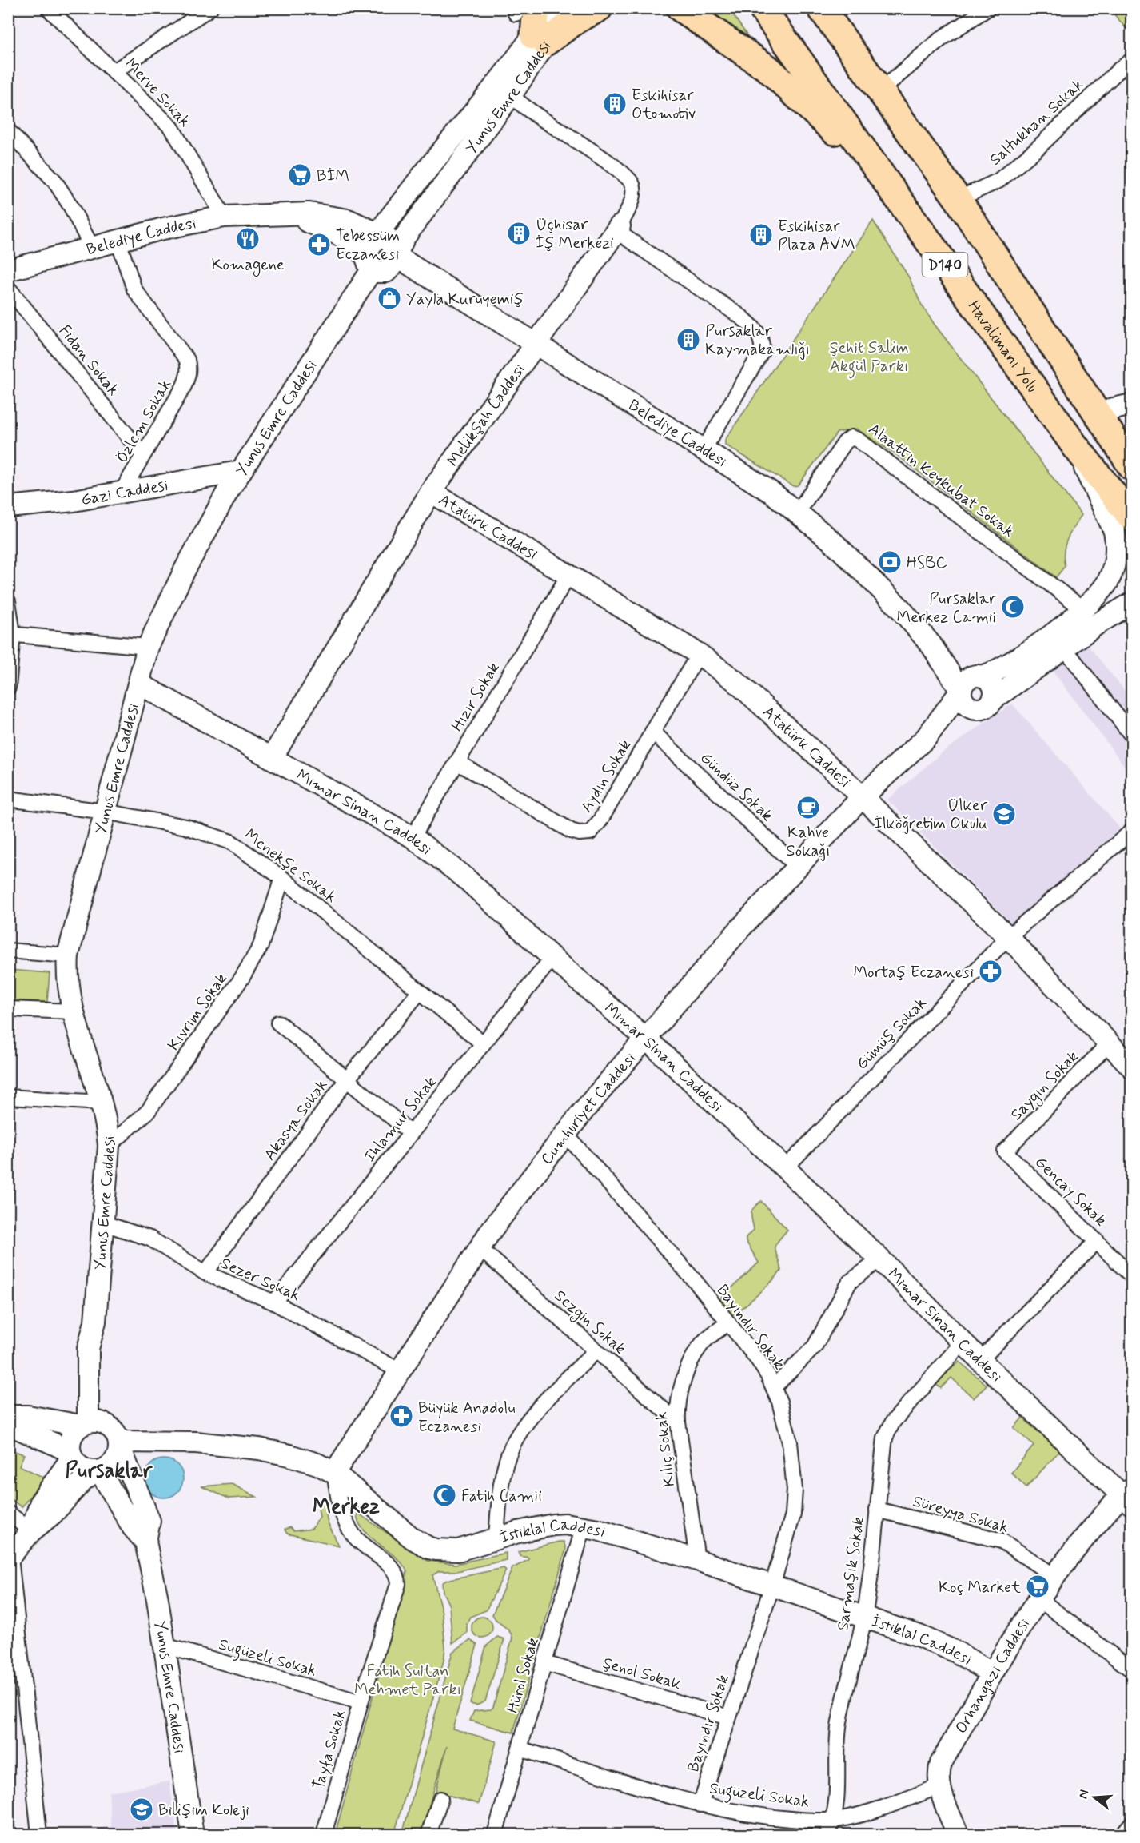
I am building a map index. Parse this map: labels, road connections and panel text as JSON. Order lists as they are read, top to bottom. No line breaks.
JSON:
{"streets":{"highway":["D140","Havalimanı Yolu"],"street":["Merve Sokak","Yunus Emre Caddesi","Saltukhan Sokak","Belediye Caddesi","Fidan Sokak","Melikşah Caddesi","Özlem Sokak","Alaattin Keykubat Sokak","Gazi Caddesi","Atatürk Caddesi","Hızır Sokak","Aydın Sokak","Gündüz Sokak","Mimar Sinan Caddesi","Menekşe Sokak","Kıvrım Sokak","Gümüş Sokak","Saygın Sokak","Cumhuriyet Caddesi","Ihlamur Sokak","Akasya Sokak","Gencay Sokak","Sezer Sokak","Sezgin Sokak","Bayındır Sokak","Kılıç Sokak","Süreyya Sokak","İstiklal Caddesi","Sarmaşık Sokak","Sugüzeli Sokak","Şenol Sokak","Hürol Sokak","Orhangazi Caddesi","Tayfa Sokak"]},"crossings":[["Merve Sokak","Belediye Caddesi"],["Yunus Emre Caddesi","Belediye Caddesi"],["Yunus Emre Caddesi","Gazi Caddesi"],["Yunus Emre Caddesi","Mimar Sinan Caddesi"],["Yunus Emre Caddesi","Menekşe Sokak"],["Yunus Emre Caddesi","Kıvrım Sokak"],["Yunus Emre Caddesi","Sezer Sokak"],["Yunus Emre Caddesi","İstiklal Caddesi"],["Yunus Emre Caddesi","Sugüzeli Sokak"],["Saltukhan Sokak","D140"],["Belediye Caddesi","Melikşah Caddesi"],["Belediye Caddesi","Özlem Sokak"],["Belediye Caddesi","Alaattin Keykubat Sokak"],["Fidan Sokak","Özlem Sokak"],["Melikşah Caddesi","Atatürk Caddesi"],["Melikşah Caddesi","Mimar Sinan Caddesi"],["Özlem Sokak","Gazi Caddesi"],["Atatürk Caddesi","Hızır Sokak"],["Atatürk Caddesi","Aydın Sokak"],["Atatürk Caddesi","Gümüş Sokak"],["Atatürk Caddesi","Saygın Sokak"],["Atatürk Caddesi","Cumhuriyet Caddesi"],["Hızır Sokak","Aydın Sokak"],["Hızır Sokak","Mimar Sinan Caddesi"],["Aydın Sokak","Gündüz Sokak"],["Gündüz Sokak","Cumhuriyet Caddesi"],["Mimar Sinan Caddesi","Gümüş Sokak"],["Mimar Sinan Caddesi","Cumhuriyet Caddesi"],["Mimar Sinan Caddesi","Ihlamur Sokak"],["Mimar Sinan Caddesi","Sarmaşık Sokak"],["Mimar Sinan Caddesi","Orhangazi Caddesi"],["Menekşe Sokak","Kıvrım Sokak"],["Menekşe Sokak","Ihlamur Sokak"],["Menekşe Sokak","Akasya Sokak"],["Saygın Sokak","Gencay Sokak"],["Cumhuriyet Caddesi","Sezer Sokak"],["Cumhuriyet Caddesi","Sezgin Sokak"],["Cumhuriyet Caddesi","Bayındır Sokak"],["Cumhuriyet Caddesi","İstiklal Caddesi"],["Cumhuriyet Caddesi","Tayfa Sokak"],["Ihlamur Sokak","Sezer Sokak"],["Akasya Sokak","Sezer Sokak"],["Sezgin Sokak","Kılıç Sokak"],["Bayındır Sokak","Kılıç Sokak"],["Bayındır Sokak","İstiklal Caddesi"],["Bayındır Sokak","Sugüzeli Sokak"],["Bayındır Sokak","Şenol Sokak"],["Kılıç Sokak","İstiklal Caddesi"],["Süreyya Sokak","Sarmaşık Sokak"],["Süreyya Sokak","Orhangazi Caddesi"],["İstiklal Caddesi","Sarmaşık Sokak"],["İstiklal Caddesi","Hürol Sokak"],["İstiklal Caddesi","Orhangazi Caddesi"],["İstiklal Caddesi","Tayfa Sokak"],["Sarmaşık Sokak","Sugüzeli Sokak"],["Sugüzeli Sokak","Hürol Sokak"],["Sugüzeli Sokak","Orhangazi Caddesi"],["Sugüzeli Sokak","Tayfa Sokak"],["Şenol Sokak","Hürol Sokak"]],"districts":["Pursaklar","Merkez"],"parks":["Şehit Salim Akgül Parkı","Fatih Sultan Mehmet Parkı"],"places":{"building":["Eskihisar Otomotiv","Üçhisar İş Merkezi","Eskihisar Plaza AVM","Pursaklar Kaymakamlığı"],"supermarket":["BİM","Koç Market"],"restaurant":["Komagene"],"pharmacy":["Tebessüm Eczanesi","Mortaş Eczanesi","Büyük Anadolu Eczanesi"],"shop":["Yayla Kuruyemiş"],"bank":["HSBC"],"mosque":["Pursaklar Merkez Camii","Fatih Camii"],"cafe":["Kahve Sokağı"],"school or university":["Ülker İlköğretim Okulu","Bilişim Koleji"]},"north":"left"}
